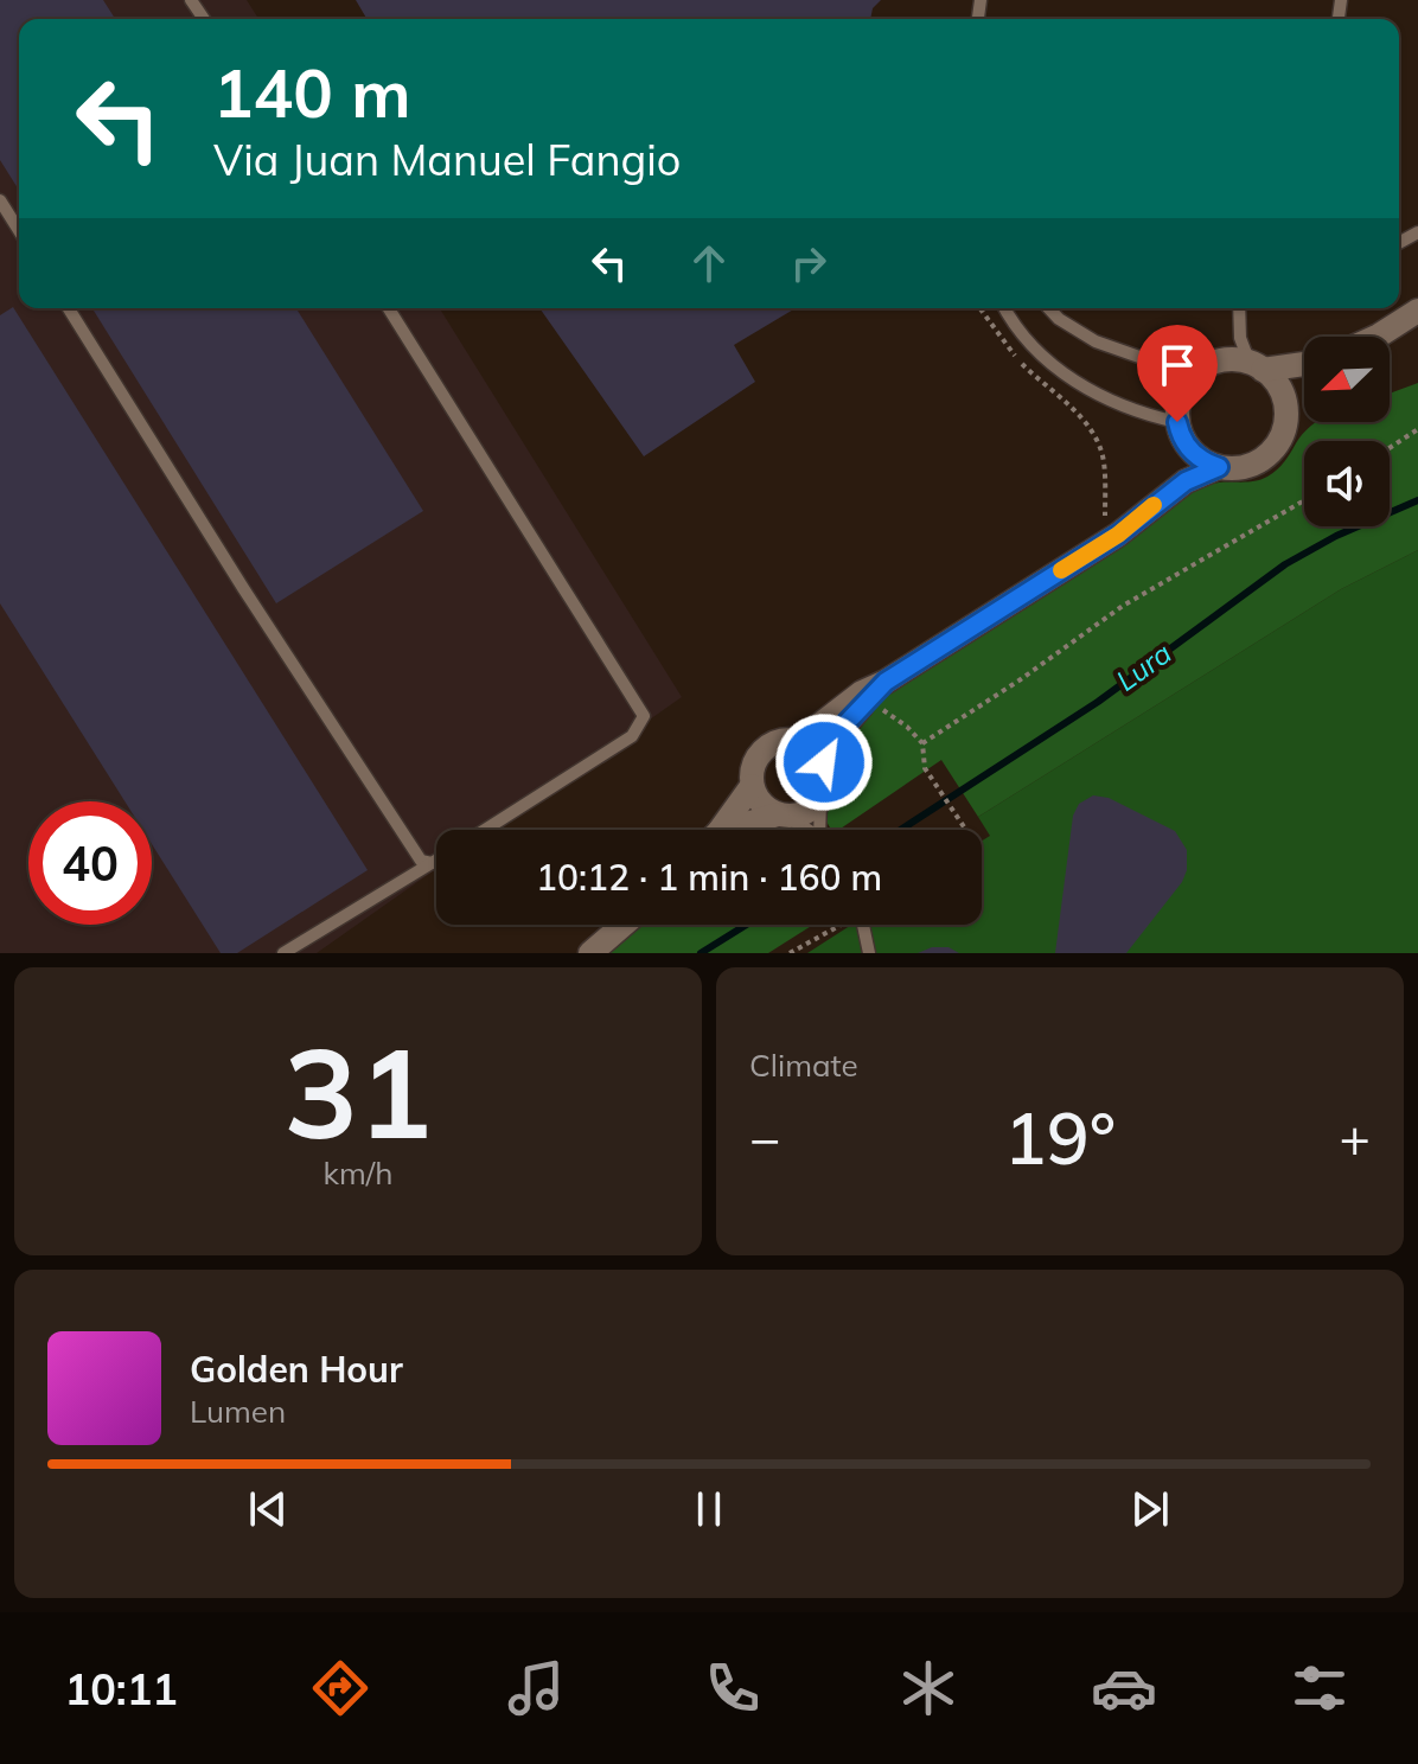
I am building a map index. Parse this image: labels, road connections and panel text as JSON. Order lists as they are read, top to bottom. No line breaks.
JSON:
{"water":["Lura"],"north":"bottom left","page":{"turn":["140 m","Via Juan Manuel Fangio"],"limit":"40","trip":"10:12 · 1 min · 160 m","tile":[["31","km/h"],"Climate"],"heat":["−","19°","+"],"song":["Golden Hour","Lumen"],"tabs":"10:11"}}
